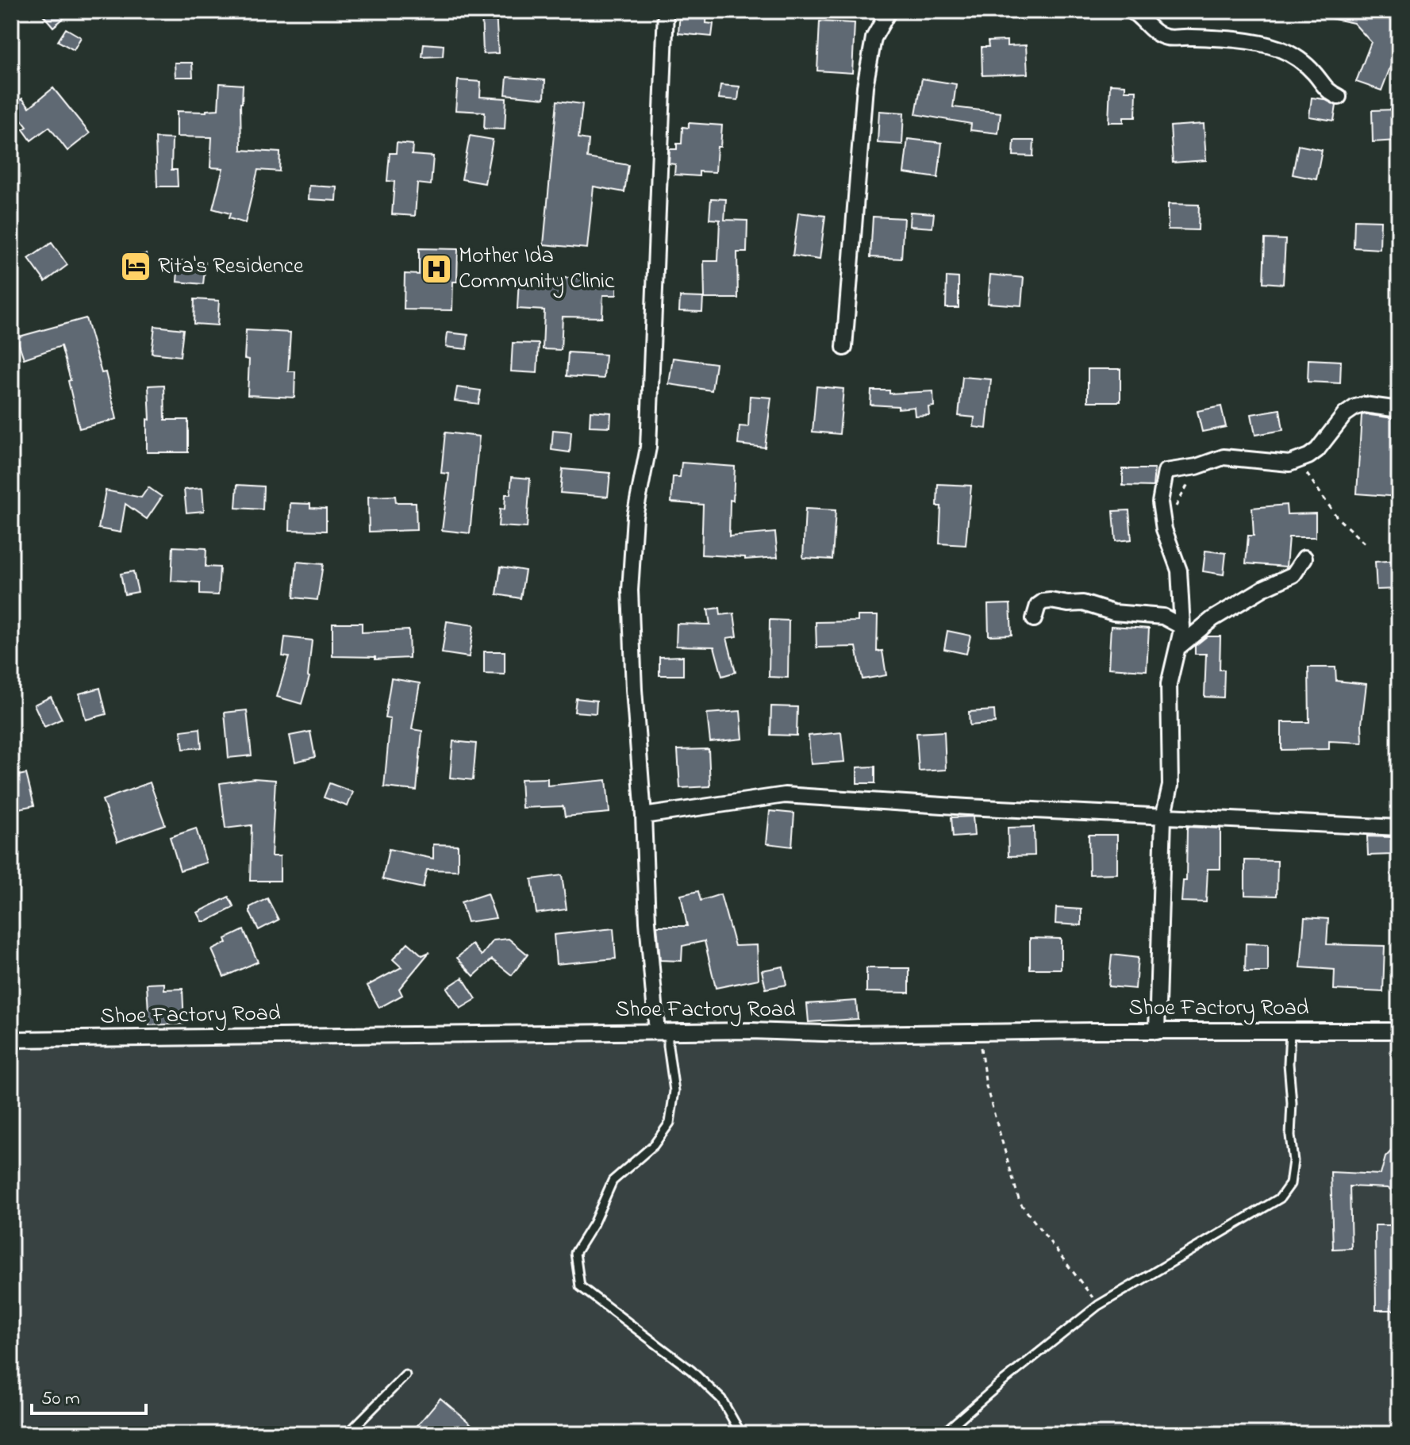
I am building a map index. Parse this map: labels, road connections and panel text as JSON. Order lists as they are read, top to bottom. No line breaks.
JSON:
{"streets":{"street":["Shoe Factory Road"]},"places":{"hotel":["Rita's Residence"],"hospital":["Mother Ida Community Clinic"]},"scale_bar":"50 m"}
